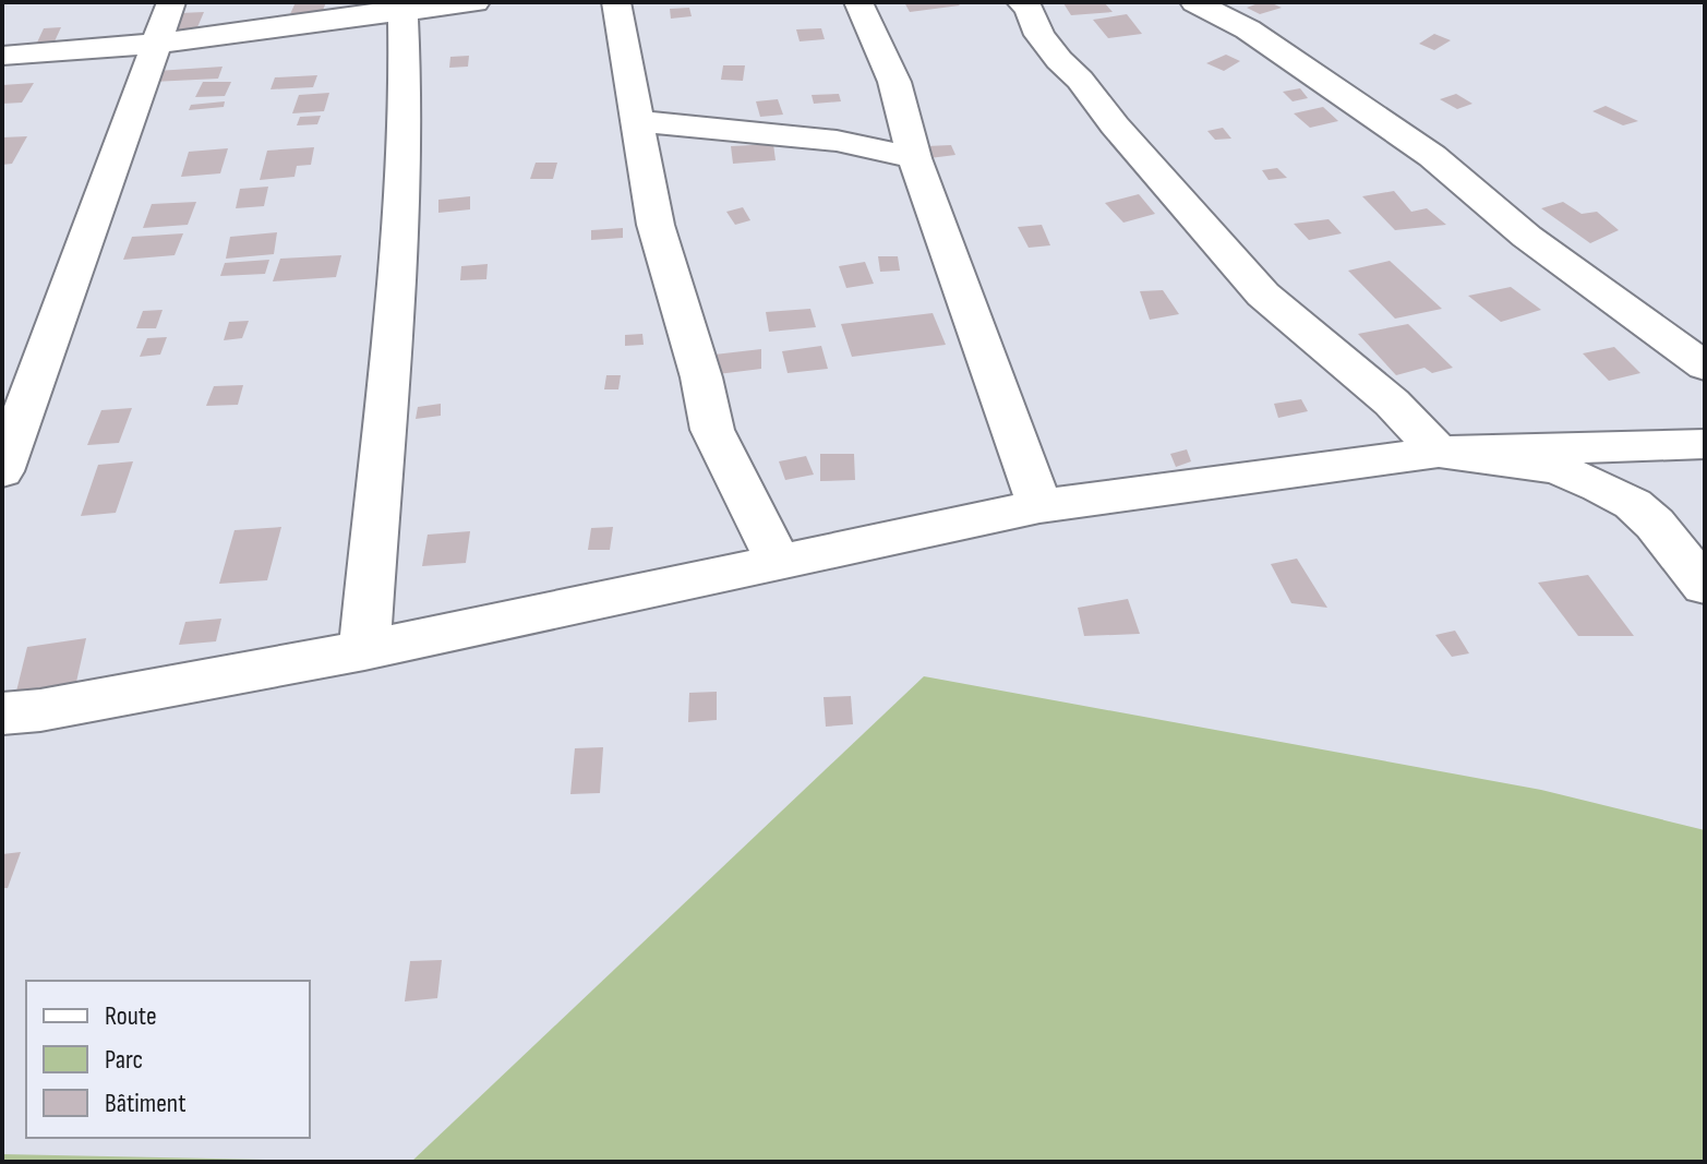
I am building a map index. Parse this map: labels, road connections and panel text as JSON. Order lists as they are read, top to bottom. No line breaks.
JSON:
{"legend":["Route","Parc","Bâtiment"]}
